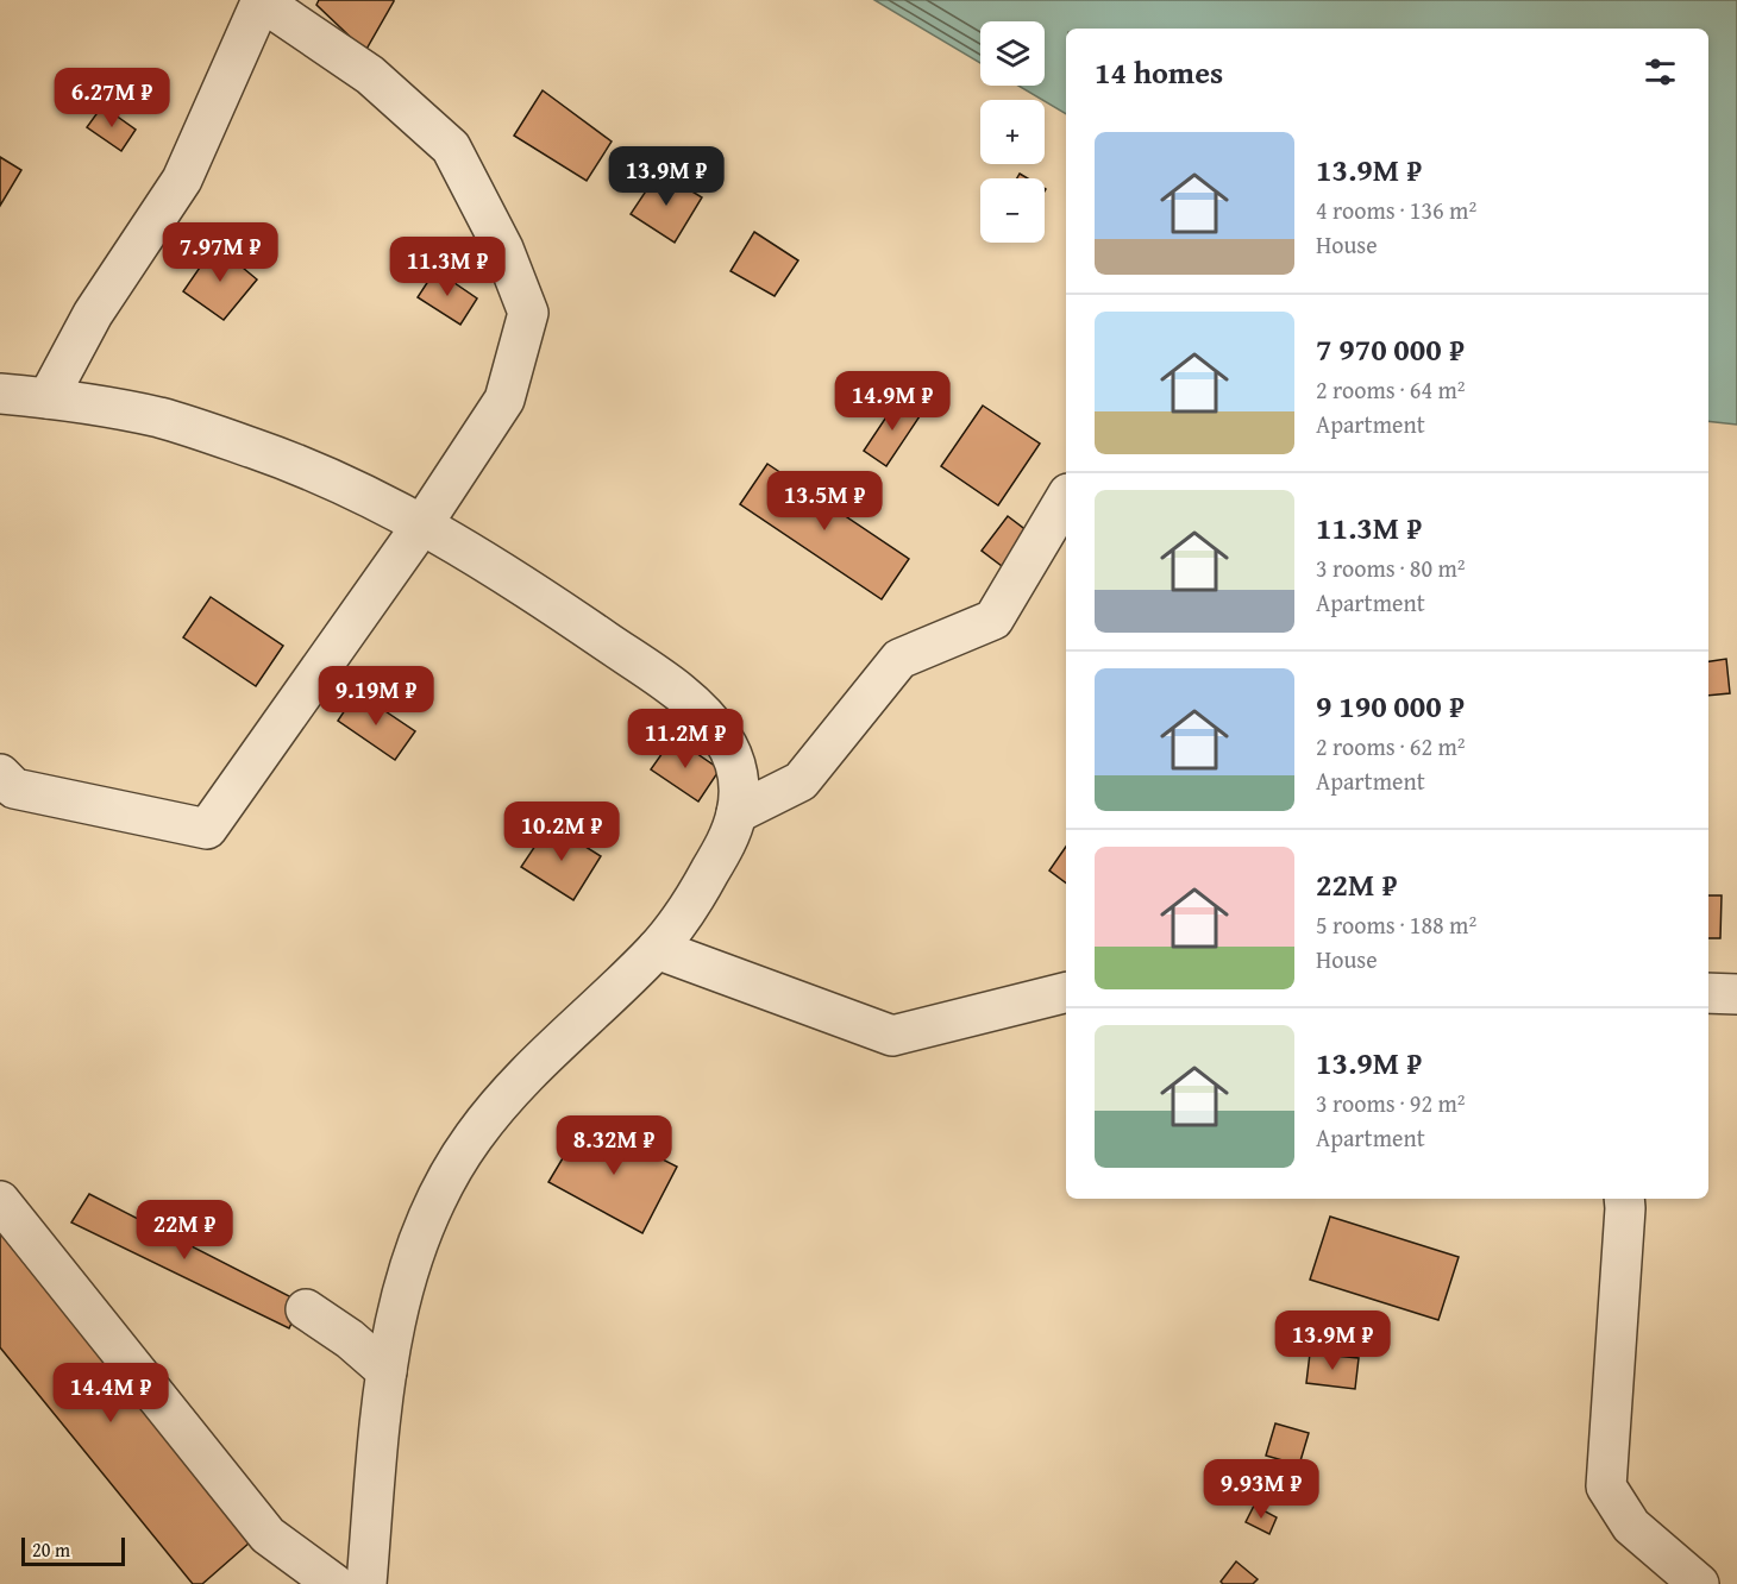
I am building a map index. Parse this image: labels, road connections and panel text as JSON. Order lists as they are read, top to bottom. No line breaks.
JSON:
{"scale_bar":"20 m","page":{"map_buttons":["+","−"],"heading":"14 homes","price":["6.27M ₽","13.9M ₽","7.97M ₽","11.3M ₽","14.9M ₽","13.5M ₽","9.19M ₽","11.2M ₽","10.2M ₽","8.32M ₽","22M ₽","13.9M ₽","14.4M ₽","9.93M ₽"],"list":[{"name":"13.9M ₽","note":"4 rooms · 136 m² · House"},{"name":"7 970 000 ₽","note":"2 rooms · 64 m² · Apartment"},{"name":"11.3M ₽","note":"3 rooms · 80 m² · Apartment"},{"name":"9 190 000 ₽","note":"2 rooms · 62 m² · Apartment"},{"name":"22M ₽","note":"5 rooms · 188 m² · House"},{"name":"13.9M ₽","note":"3 rooms · 92 m² · Apartment"}],"scale":"20 m"}}
